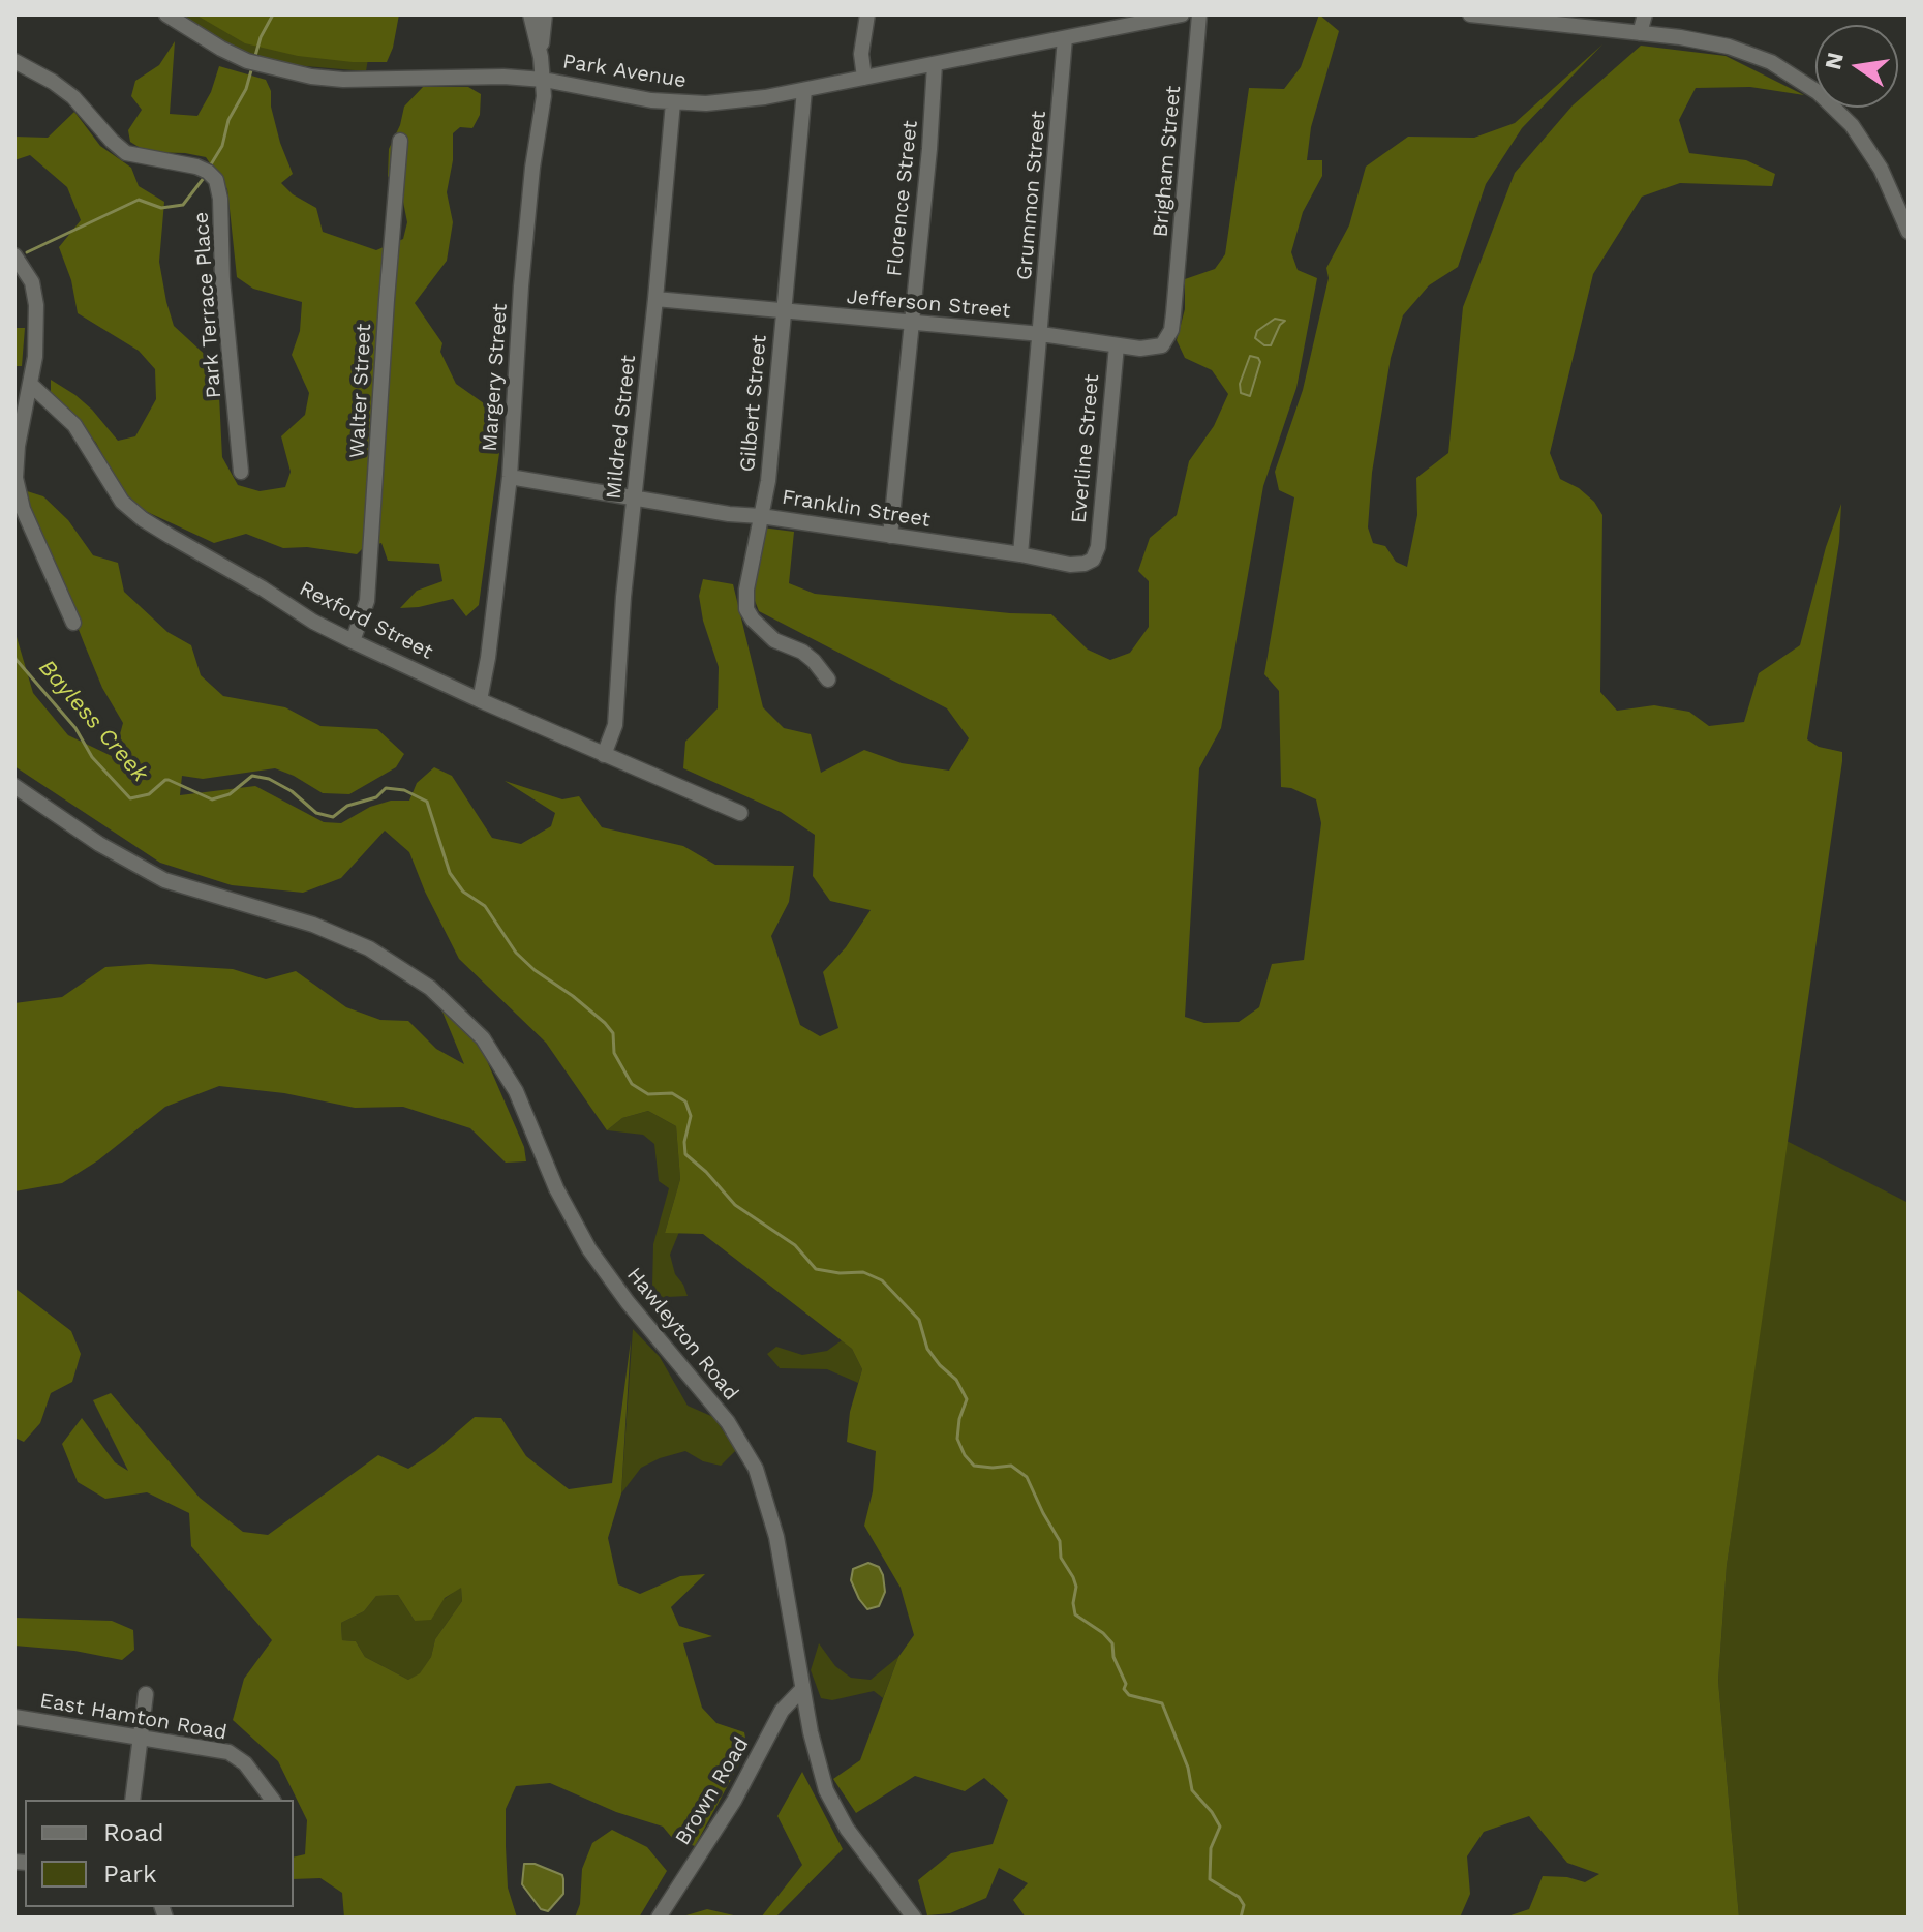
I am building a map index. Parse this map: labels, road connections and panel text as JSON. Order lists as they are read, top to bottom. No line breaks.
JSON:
{"streets":{"street":["Park Avenue","Brigham Street","Grummon Street","Florence Street","Jefferson Street","Park Terrace Place","Margery Street","Walter Street","Gilbert Street","Mildred Street","Everline Street","Franklin Street","Rexford Street","Hawleyton Road","East Hamton Road","Brown Road"]},"crossings":[["Park Avenue","Grummon Street"],["Park Avenue","Florence Street"],["Park Avenue","Margery Street"],["Park Avenue","Gilbert Street"],["Park Avenue","Mildred Street"],["Brigham Street","Jefferson Street"],["Grummon Street","Jefferson Street"],["Grummon Street","Franklin Street"],["Florence Street","Jefferson Street"],["Florence Street","Franklin Street"],["Jefferson Street","Gilbert Street"],["Jefferson Street","Mildred Street"],["Jefferson Street","Everline Street"],["Margery Street","Franklin Street"],["Margery Street","Rexford Street"],["Walter Street","Rexford Street"],["Gilbert Street","Franklin Street"],["Mildred Street","Franklin Street"],["Mildred Street","Rexford Street"],["Everline Street","Franklin Street"],["Hawleyton Road","Brown Road"]],"water":["Bayless Creek"],"legend":["Road","Park"],"north":"left"}
